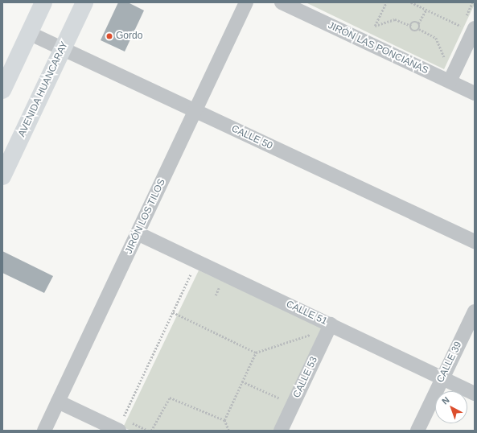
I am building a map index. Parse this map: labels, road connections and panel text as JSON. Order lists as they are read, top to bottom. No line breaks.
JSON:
{"streets":{"main road":["AVENIDA HUANCARAY"],"street":["JIRÓN LAS PONCIANAS","CALLE 50","JIRÓN LOS TILOS","CALLE 51","CALLE 39","CALLE 53"]},"crossings":[["AVENIDA HUANCARAY","CALLE 50"],["CALLE 50","JIRÓN LOS TILOS"],["JIRÓN LOS TILOS","CALLE 51"],["CALLE 51","CALLE 39"],["CALLE 51","CALLE 53"]],"places":["Gordo"],"north":"top left"}
